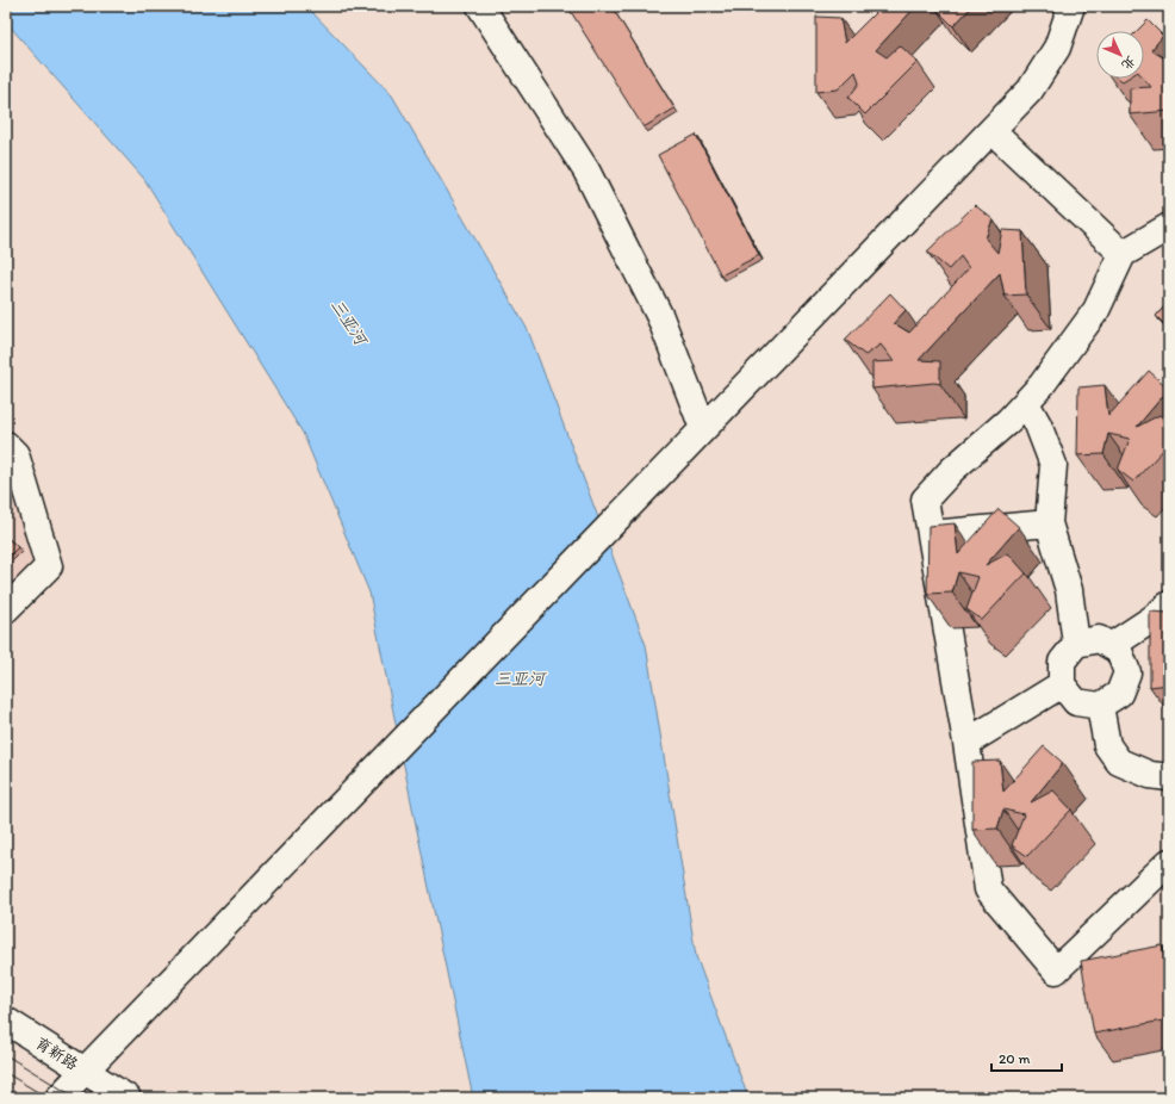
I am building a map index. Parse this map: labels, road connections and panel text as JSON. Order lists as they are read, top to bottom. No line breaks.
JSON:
{"streets":{"street":["育新路"]},"water":["三亚河"],"scale_bar":"20 m","north":"bottom right"}
